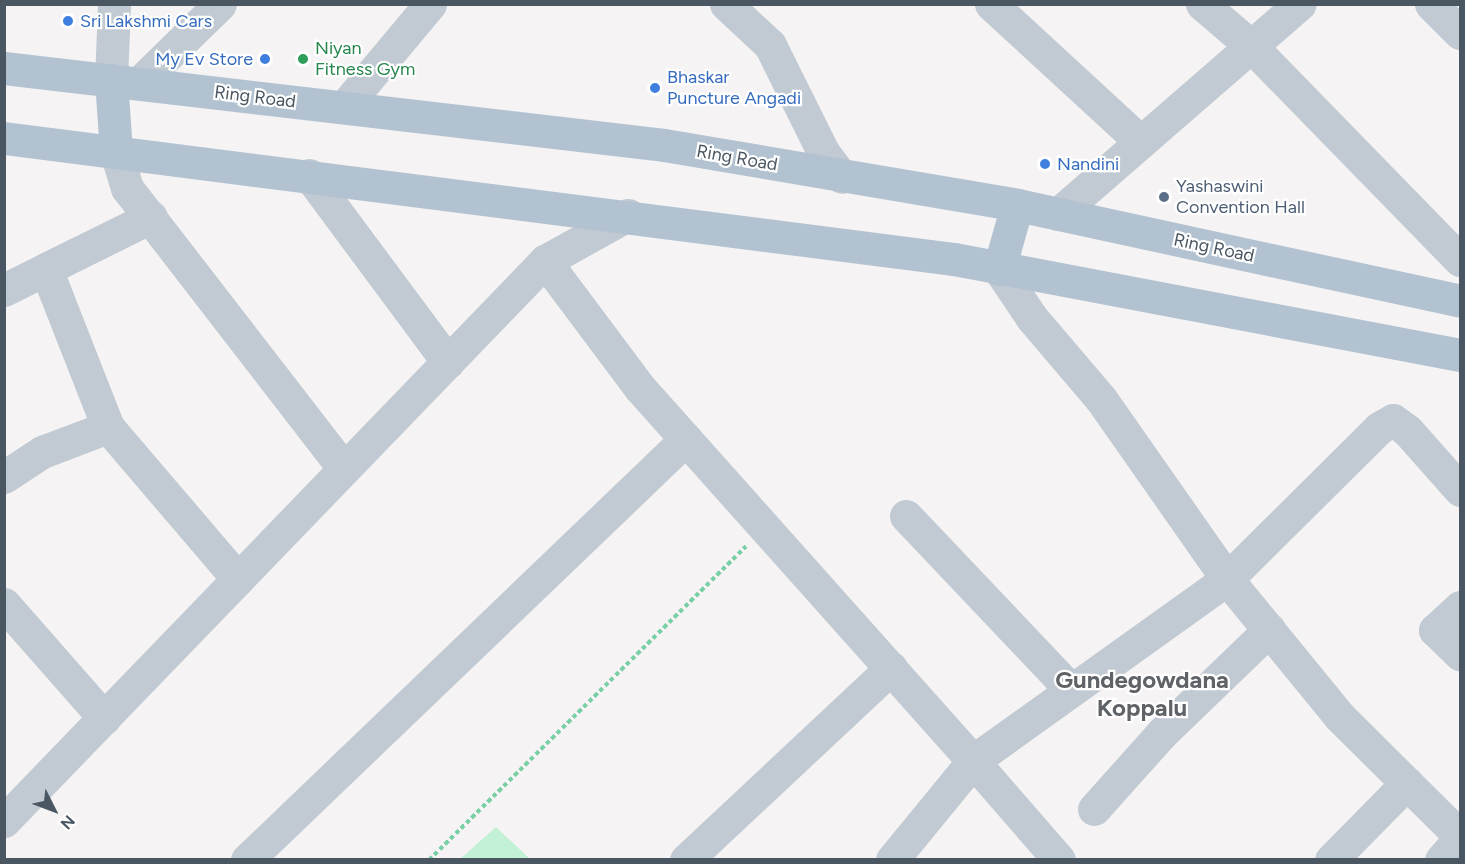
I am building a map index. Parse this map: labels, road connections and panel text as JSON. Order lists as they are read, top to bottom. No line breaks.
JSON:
{"streets":{"main road":["Ring Road"]},"districts":["Gundegowdana Koppalu"],"places":["Sri Lakshmi Cars","My Ev Store","Niyan Fitness Gym","Bhaskar Puncture Angadi","Nandini","Yashaswini Convention Hall"],"north":"bottom right"}
